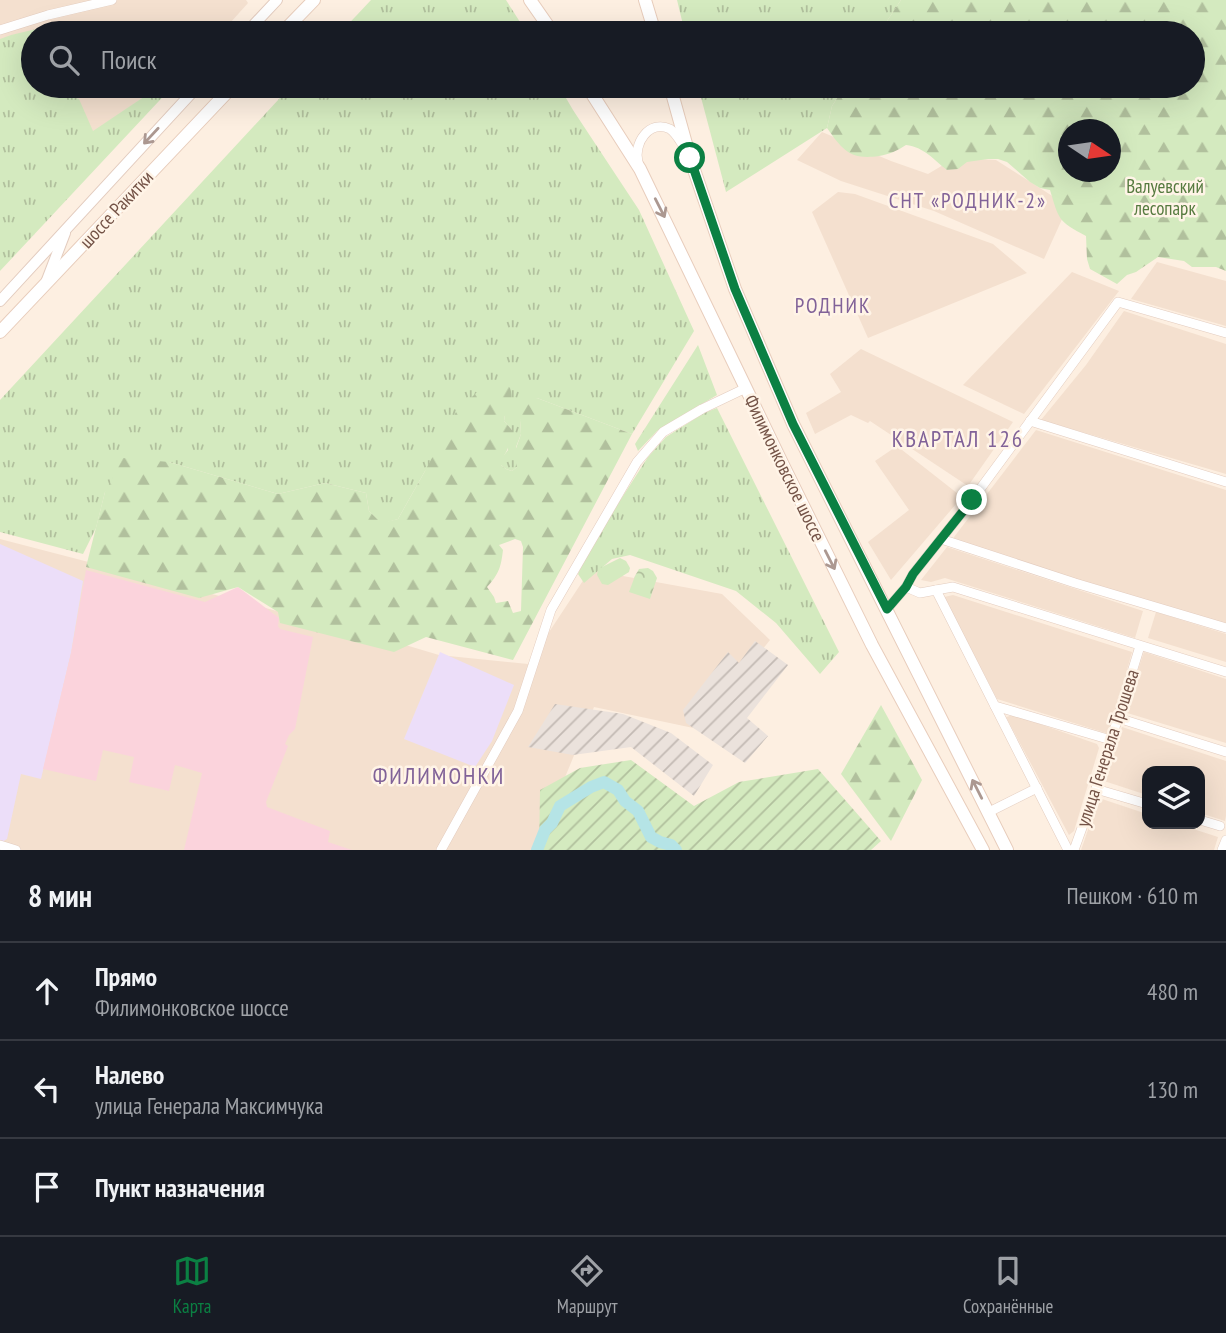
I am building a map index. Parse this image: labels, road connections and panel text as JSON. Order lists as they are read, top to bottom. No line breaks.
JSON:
{"streets":{"main road":["шоссе Ракитки","Филимонковское шоссе"],"street":["улица Генерала Трошева"]},"districts":["СНТ «РОДНИК-2»","РОДНИК","КВАРТАЛ 126","ФИЛИМОНКИ"],"parks":["Валуевский лесопарк"],"north":"right","page":{"search":"Поиск","heading":["8 мин","Пешком · 610 m"],"list":[["Прямо","Филимонковское шоссе","480 m"],["Налево","улица Генерала Максимчука","130 m"],"Пункт назначения"],"nav":["Карта","Маршрут","Сохранённые"]}}
